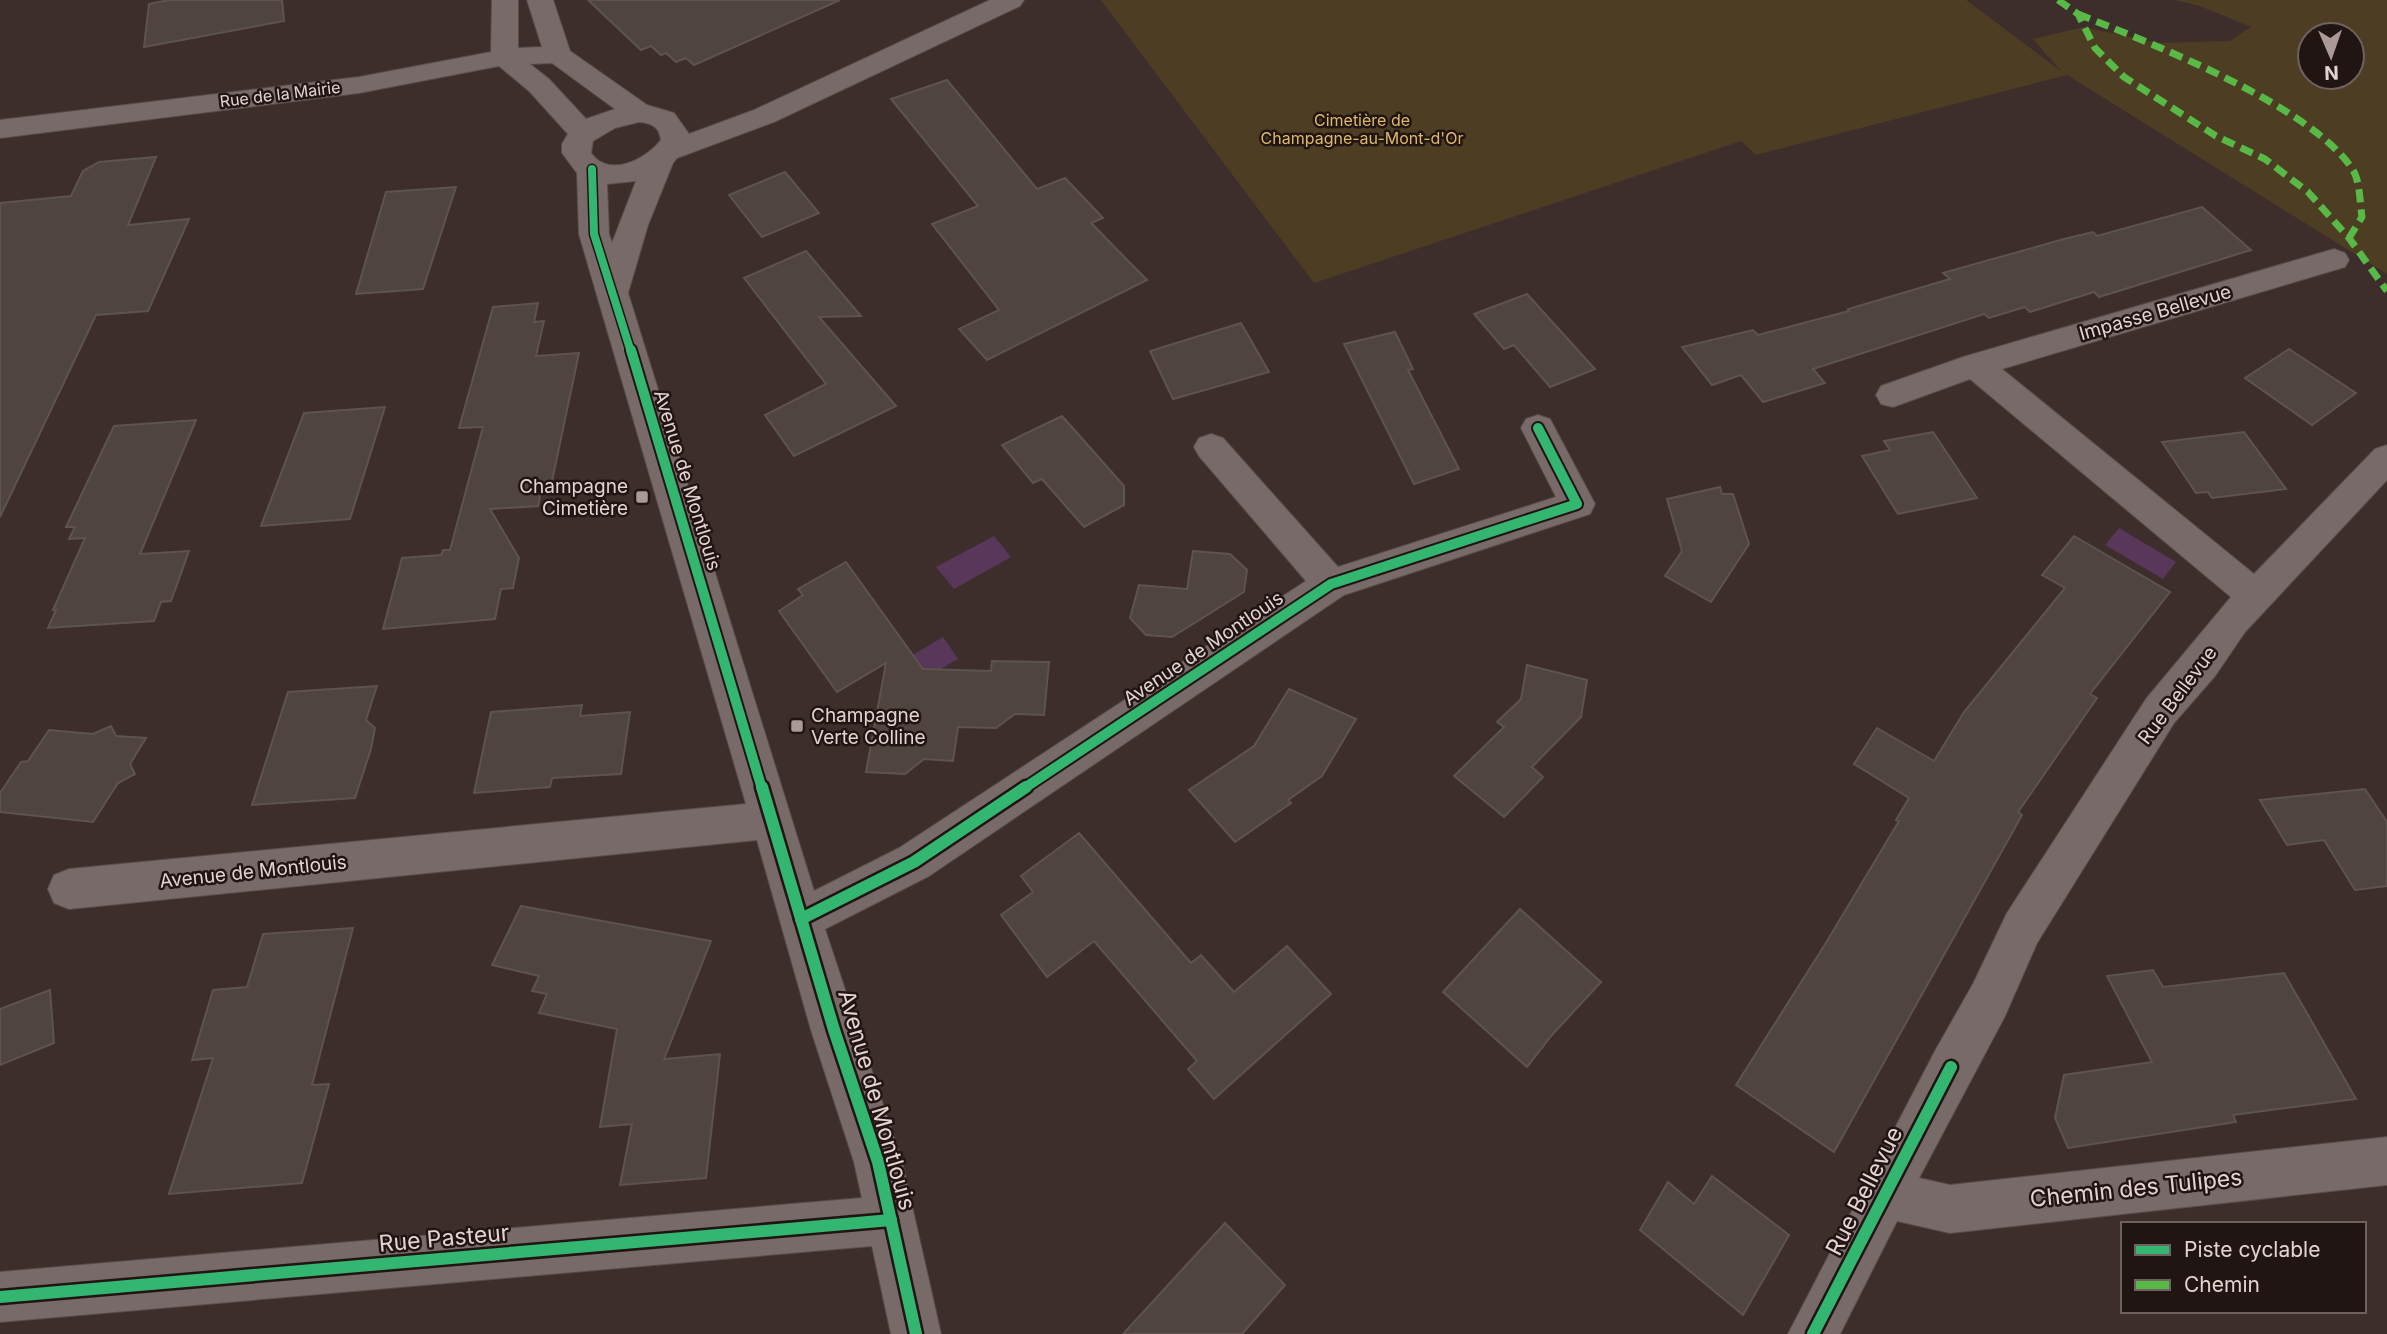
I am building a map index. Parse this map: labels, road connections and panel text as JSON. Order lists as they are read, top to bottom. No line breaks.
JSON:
{"streets":{"street":["Rue de la Mairie","Impasse Bellevue","Avenue de Montlouis","Rue Bellevue","Chemin des Tulipes","Rue Pasteur"]},"crossings":[["Avenue de Montlouis","Rue Pasteur"],["Rue Bellevue","Chemin des Tulipes"]],"parks":["Cimetière de Champagne-au-Mont-d'Or"],"places":{"transit":["Champagne Cimetière","Champagne Verte Colline"]},"legend":["Piste cyclable","Chemin"],"north":"bottom"}
